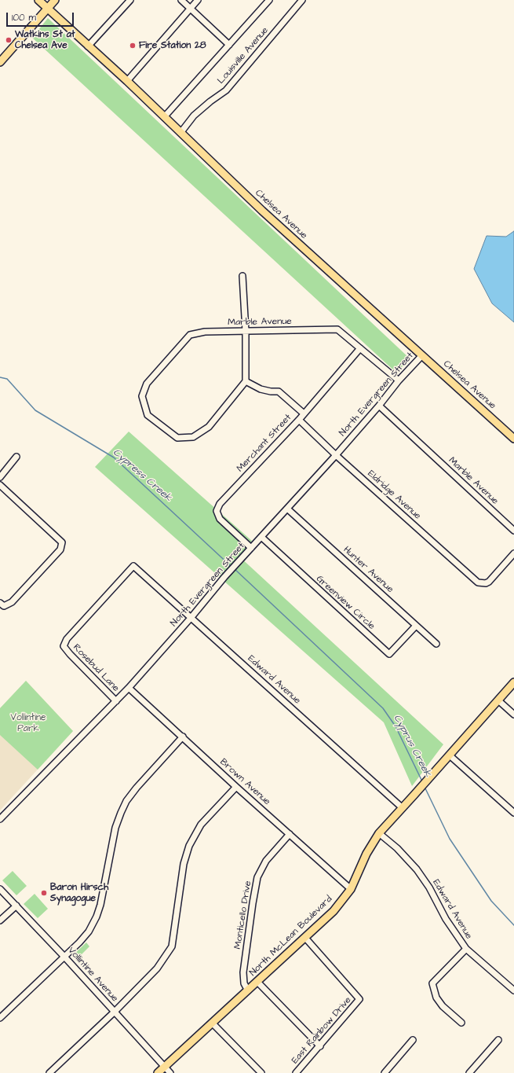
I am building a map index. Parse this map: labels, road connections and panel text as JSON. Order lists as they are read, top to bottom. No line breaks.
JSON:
{"streets":{"main road":["Chelsea Avenue","North McLean Boulevard"],"street":["Louisville Avenue","Marble Avenue","North Evergreen Street","Merchant Street","Eldridge Avenue","Hunter Avenue","Greenview Circle","Rosebud Lane","Edward Avenue","Brown Avenue","Monticello Drive","Vollintine Avenue","East Rainbow Drive"]},"crossings":[["Louisville Avenue","Chelsea Avenue"],["Chelsea Avenue","North Evergreen Street"],["Marble Avenue","North Evergreen Street"],["Marble Avenue","Merchant Street"],["North Evergreen Street","Merchant Street"],["North Evergreen Street","Eldridge Avenue"],["North Evergreen Street","Hunter Avenue"],["North Evergreen Street","Greenview Circle"],["North Evergreen Street","Rosebud Lane"],["North Evergreen Street","Edward Avenue"],["North Evergreen Street","Brown Avenue"],["Merchant Street","Eldridge Avenue"],["Hunter Avenue","Greenview Circle"],["Rosebud Lane","Edward Avenue"],["Edward Avenue","North McLean Boulevard"],["Brown Avenue","Monticello Drive"],["Brown Avenue","North McLean Boulevard"],["Monticello Drive","North McLean Boulevard"],["North McLean Boulevard","Vollintine Avenue"],["North McLean Boulevard","East Rainbow Drive"]],"water":["Cypress Creek","Cyprus Creek"],"parks":["Vollintine Park"],"places":["Watkins St at Chelsea Ave","Fire Station 28","Baron Hirsch Synagogue"],"scale_bar":"100 m"}
